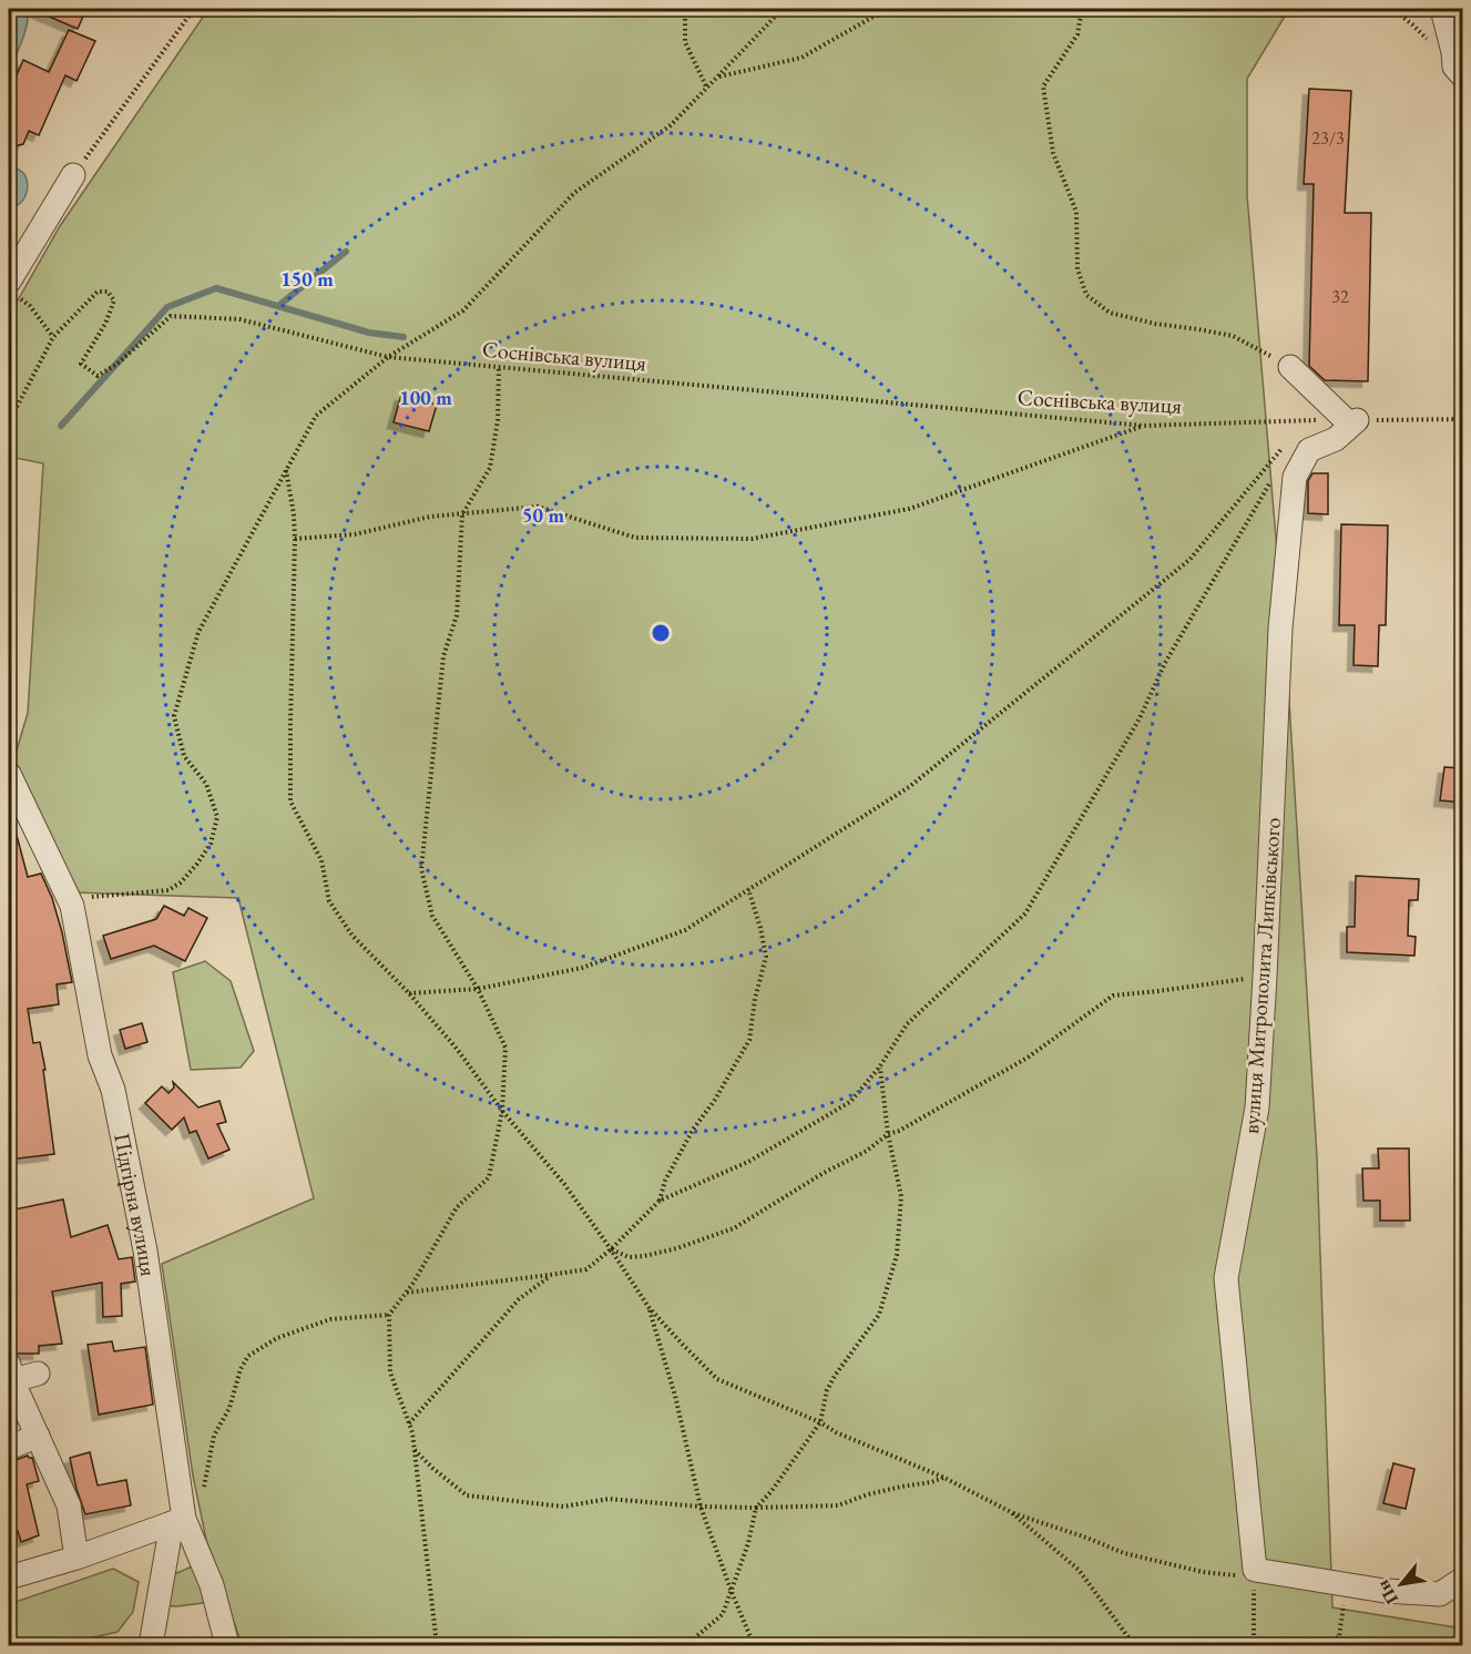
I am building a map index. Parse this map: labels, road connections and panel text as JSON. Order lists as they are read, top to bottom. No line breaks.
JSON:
{"streets":{"street":["вулиця Митрополита Липківського","Підгірна вулиця"],"path":["Соснівська вулиця"]},"crossings":[["Соснівська вулиця","вулиця Митрополита Липківського"]],"house_numbers":["23/3","32"],"north":"bottom left","rings":["150 m","100 m","50 m"]}
